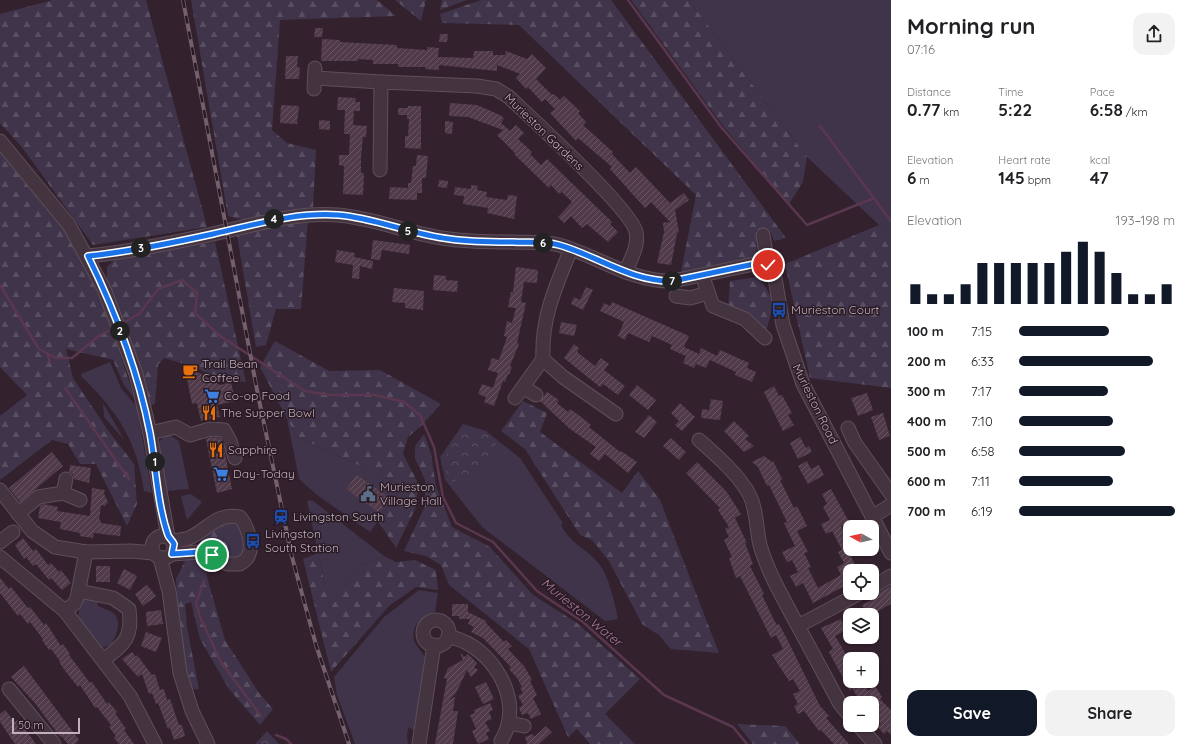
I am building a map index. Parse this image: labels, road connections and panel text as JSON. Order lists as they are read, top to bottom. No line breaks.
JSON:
{"streets":{"street":["Murieston Gardens","Murieston Road"]},"water":["Murieston Water"],"places":{"bus stop":["Murieston Court","Livingston South Station"],"cafe":["Trail Bean Coffee"],"supermarket":["Co-op Food","Day-Today"],"restaurant":["The Supper Bowl","Sapphire"],"public building":["Murieston Village Hall"],"station":["Livingston South"]},"scale_bar":"50 m","north":"left","page":{"heading":["Morning run","07:16"],"stats":[["Distance","0.77 km"],["Time","5:22"],["Pace","6:58 /km"],["Elevation","6 m"],["Heart rate","145 bpm"],["kcal","47"]],"chart":["Elevation","193–198 m"],"pins":["4","5","6","3","7","2","1"],"list":[{"name":"100 m","note":"7:15"},{"name":"200 m","note":"6:33"},{"name":"300 m","note":"7:17"},{"name":"400 m","note":"7:10"},{"name":"500 m","note":"6:58"},{"name":"600 m","note":"7:11"},{"name":"700 m","note":"6:19"}],"map_buttons":["+","−"],"buttons":["Save","Share"],"scale":"50 m"}}
